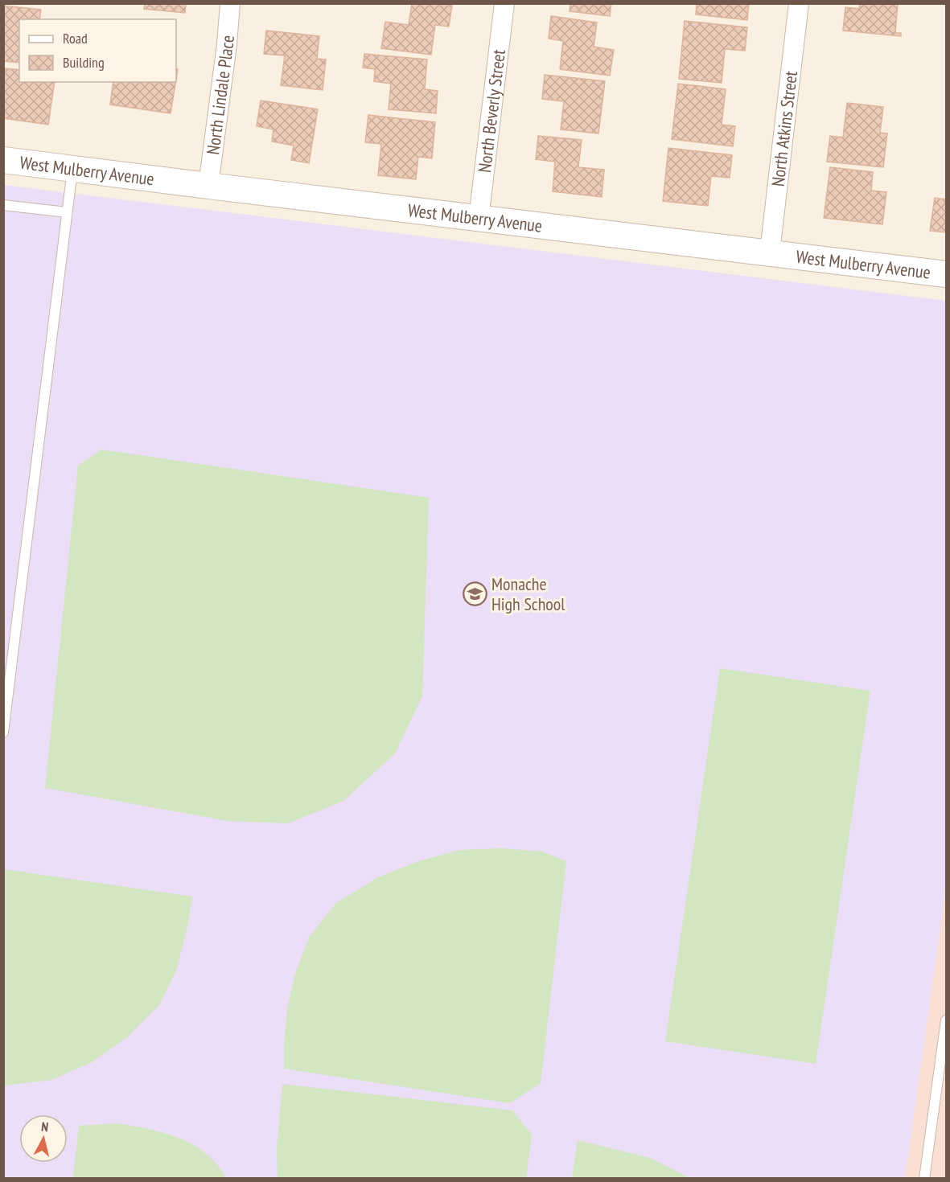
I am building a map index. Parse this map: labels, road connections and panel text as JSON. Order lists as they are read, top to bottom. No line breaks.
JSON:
{"streets":{"street":["North Lindale Place","North Beverly Street","North Atkins Street","West Mulberry Avenue"]},"crossings":[["North Lindale Place","West Mulberry Avenue"],["North Beverly Street","West Mulberry Avenue"],["North Atkins Street","West Mulberry Avenue"]],"places":{"school or university":["Monache High School"]},"legend":["Road","Building"],"north":"top"}
